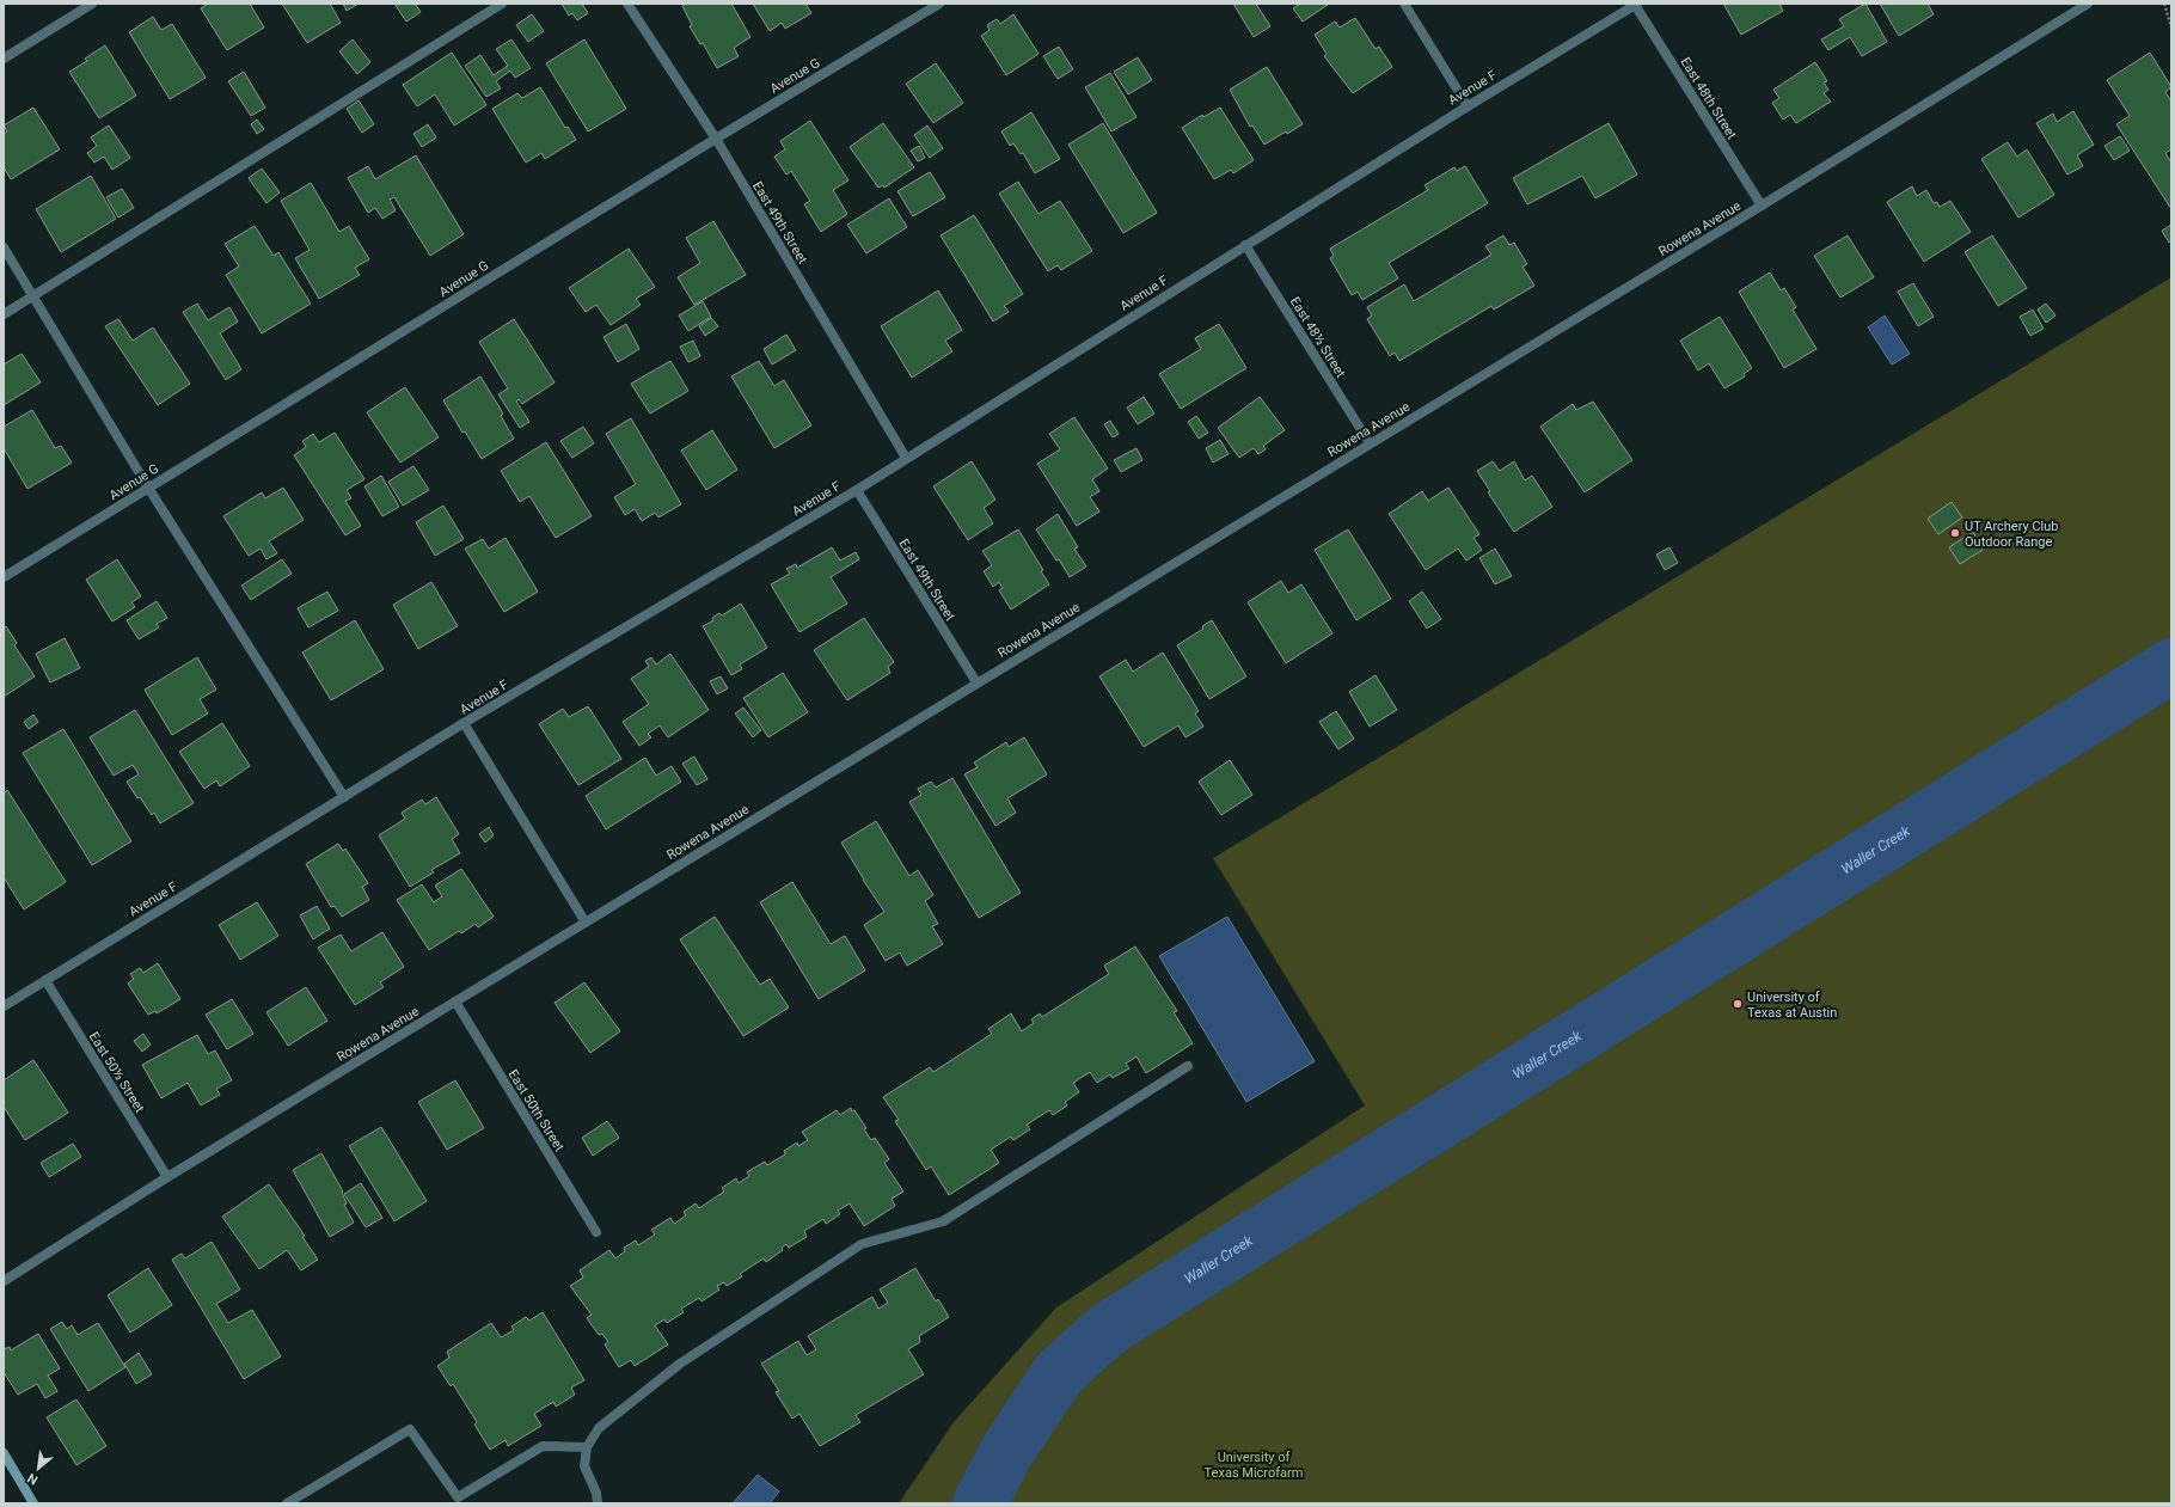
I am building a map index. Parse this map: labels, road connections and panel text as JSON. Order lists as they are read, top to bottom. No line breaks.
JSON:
{"streets":{"street":["Avenue G","Avenue F","East 48th Street","East 49th Street","Rowena Avenue","East 48½ Street","East 50½ Street","East 50th Street"]},"crossings":[["Avenue G","East 49th Street"],["Avenue F","East 48th Street"],["Avenue F","East 49th Street"],["Avenue F","East 48½ Street"],["Avenue F","East 50½ Street"],["East 48th Street","Rowena Avenue"],["East 49th Street","Rowena Avenue"],["Rowena Avenue","East 48½ Street"],["Rowena Avenue","East 50½ Street"],["Rowena Avenue","East 50th Street"]],"water":["Waller Creek"],"parks":["University of Texas Microfarm"],"places":["UT Archery Club Outdoor Range","University of Texas at Austin"],"north":"bottom left"}
